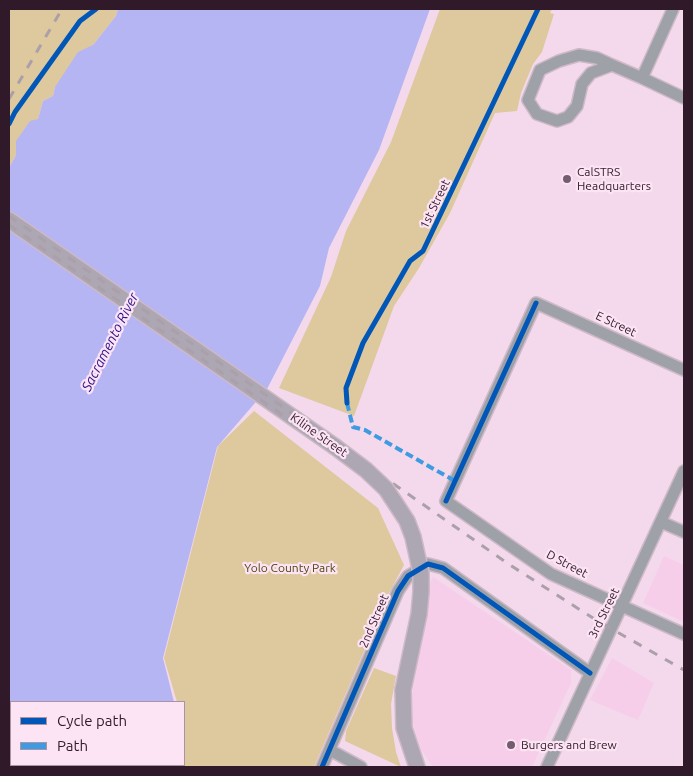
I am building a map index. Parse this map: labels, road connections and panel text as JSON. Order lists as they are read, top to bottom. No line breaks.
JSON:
{"streets":{"main road":["Kiline Street"],"street":["E Street","D Street","3rd Street","2nd Street"],"cycle path":["1st Street"]},"crossings":[["E Street","D Street"],["D Street","3rd Street"],["3rd Street","2nd Street"]],"water":["Sacramento River"],"parks":["Yolo County Park"],"places":["CalSTRS Headquarters","Burgers and Brew"],"legend":["Cycle path","Path"]}
